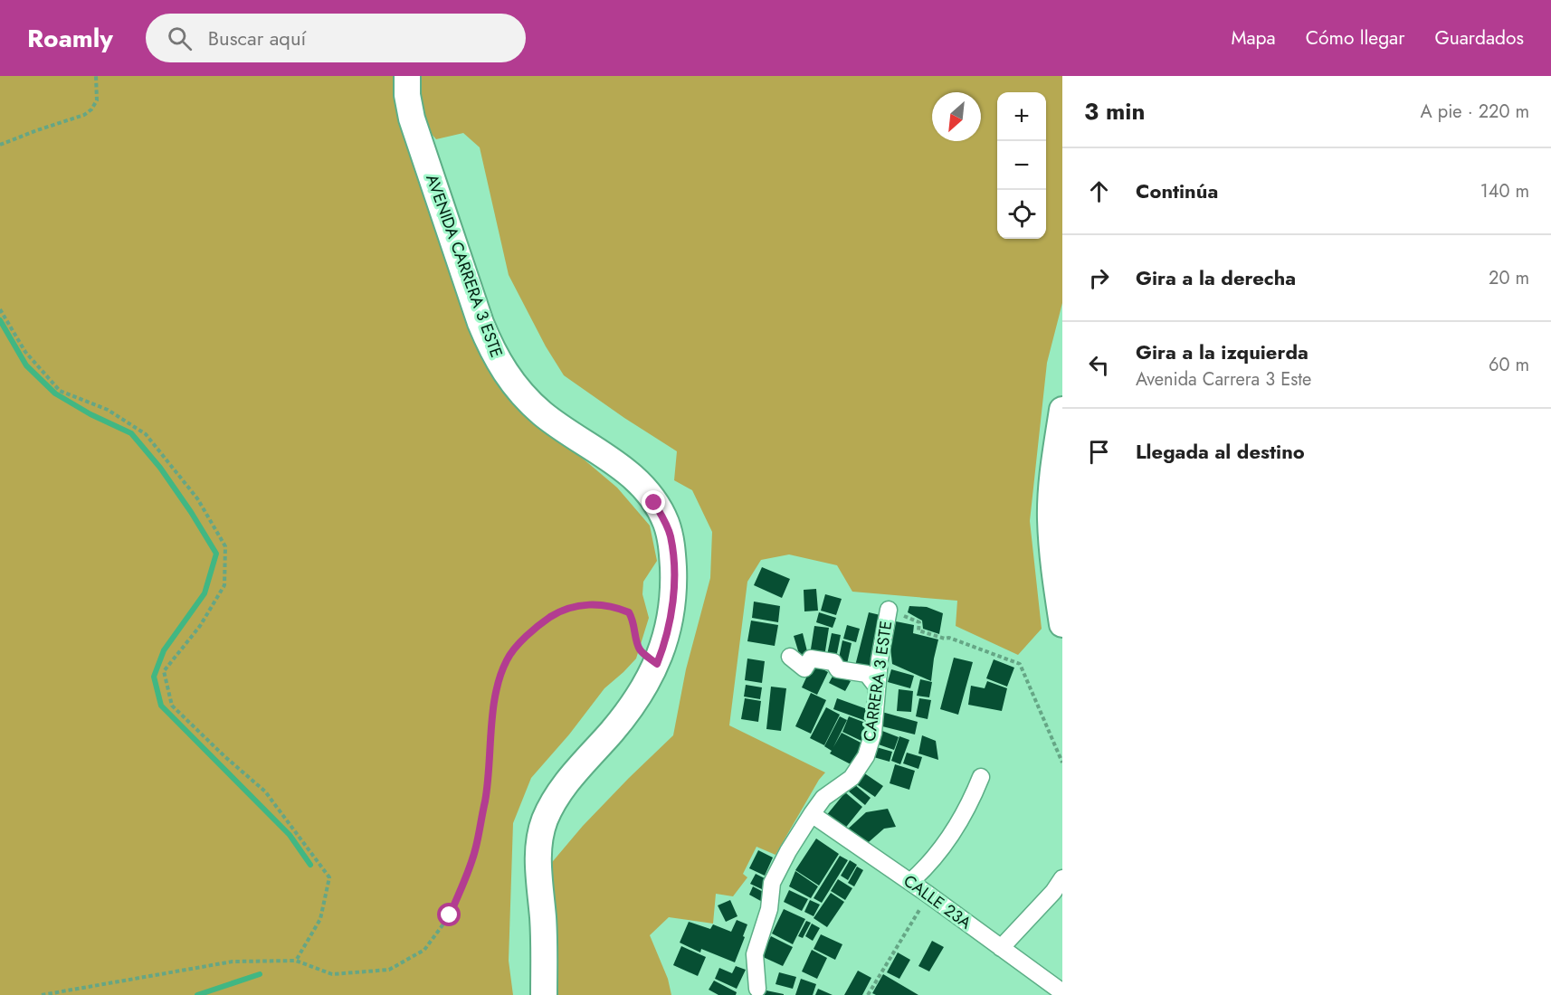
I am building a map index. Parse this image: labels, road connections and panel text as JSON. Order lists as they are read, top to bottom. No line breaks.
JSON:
{"streets":{"main road":["AVENIDA CARRERA 3 ESTE"],"street":["CARRERA 3 ESTE","CALLE 23A"]},"crossings":[["CARRERA 3 ESTE","CALLE 23A"]],"north":"bottom left","page":{"header":"Roamly","search":"Buscar aquí","nav":["Mapa","Cómo llegar","Guardados"],"heading":["3 min","A pie · 220 m"],"map_buttons":["+","−"],"list":[["Continúa","140 m"],["Gira a la derecha","20 m"],["Gira a la izquierda","Avenida Carrera 3 Este","60 m"],"Llegada al destino"]}}
